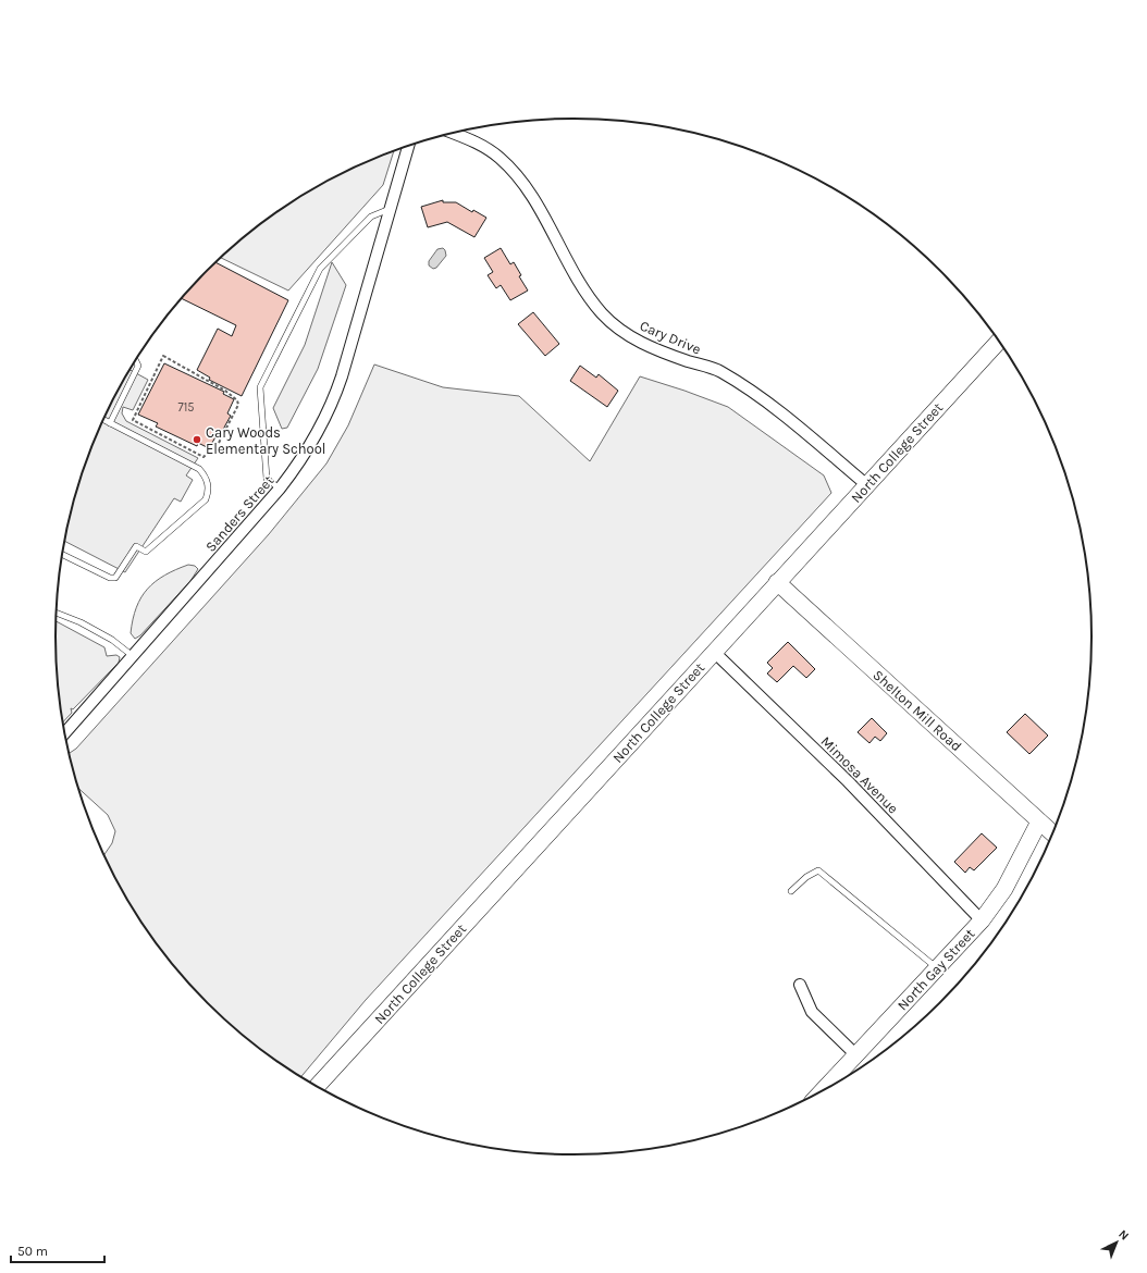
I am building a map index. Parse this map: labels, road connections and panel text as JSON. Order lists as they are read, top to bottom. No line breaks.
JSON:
{"streets":{"main road":["North College Street","Shelton Mill Road","North Gay Street"],"street":["Cary Drive","Sanders Street","Mimosa Avenue"]},"crossings":[["Cary Drive","North College Street"],["North College Street","Shelton Mill Road"],["North College Street","Mimosa Avenue"],["Shelton Mill Road","North Gay Street"],["Mimosa Avenue","North Gay Street"]],"places":["Cary Woods Elementary School"],"house_numbers":["715"],"scale_bar":"50 m","north":"top right"}
